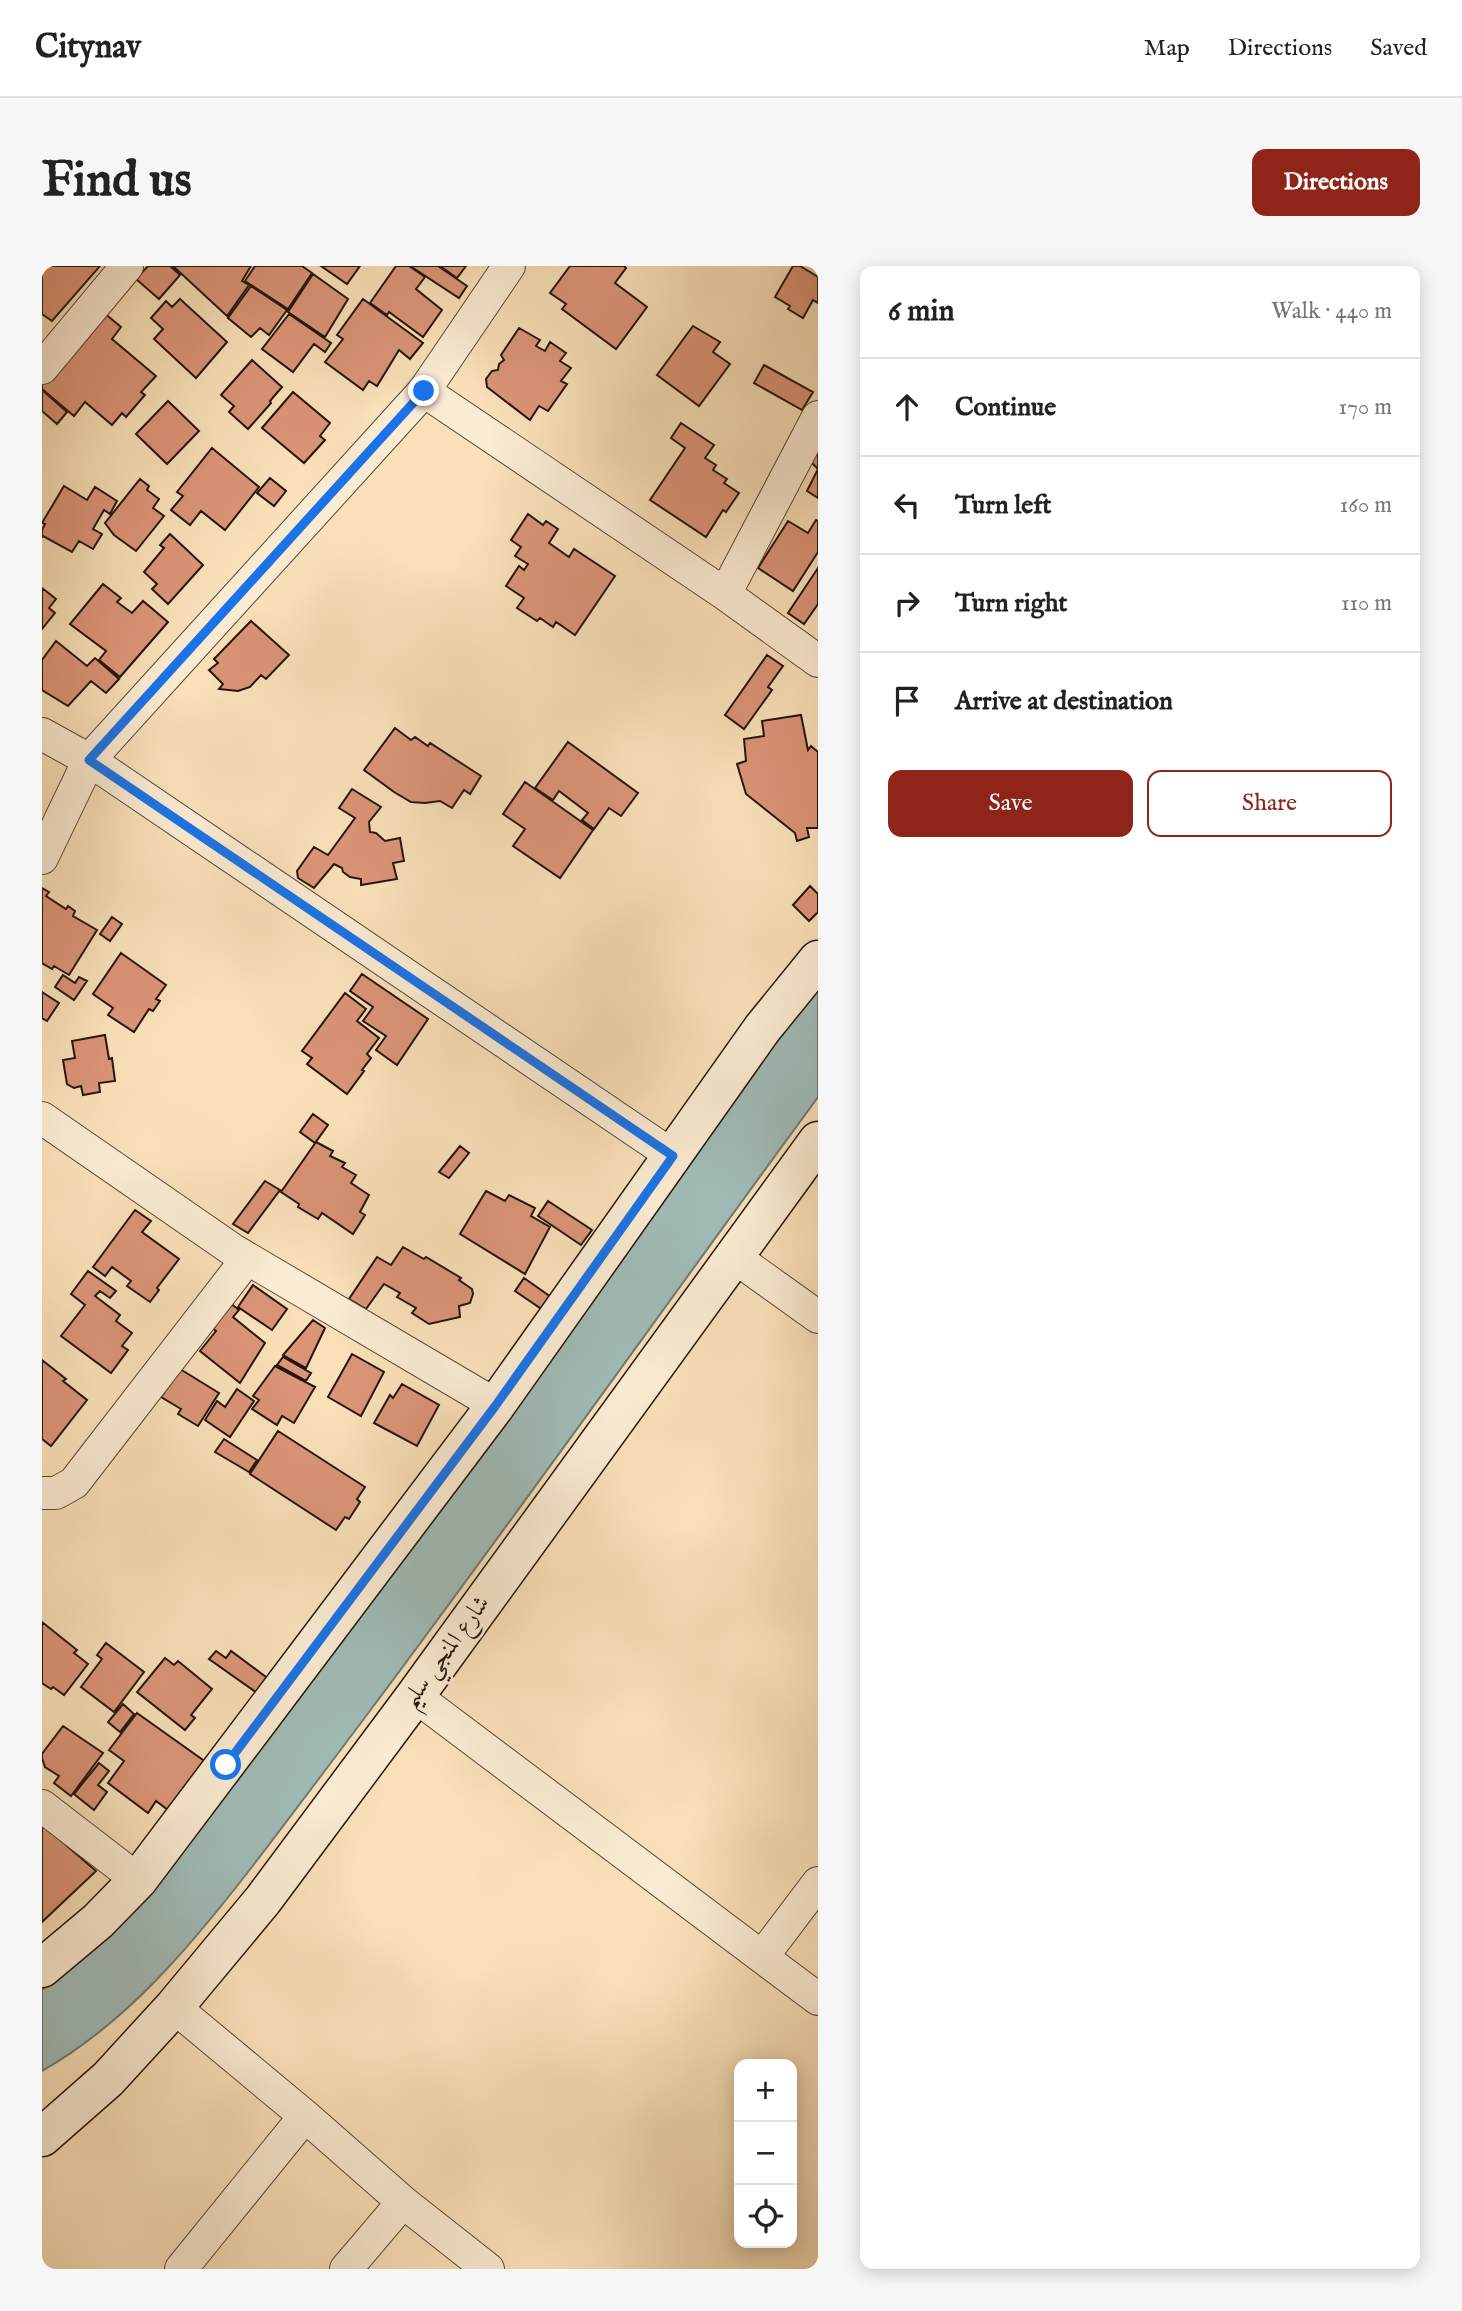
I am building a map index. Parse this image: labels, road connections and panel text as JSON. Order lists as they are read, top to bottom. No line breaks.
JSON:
{"streets":{"main road":["شارع المنجي سليم"]},"page":{"header":"Citynav","nav":["Map","Directions","Saved"],"buttons":["Directions",["Save","Share"]],"title":"Find us","heading":["6 min","Walk · 440 m"],"list":[["Continue","170 m"],["Turn left","160 m"],["Turn right","110 m"],"Arrive at destination"],"map_buttons":["+","−"]}}
